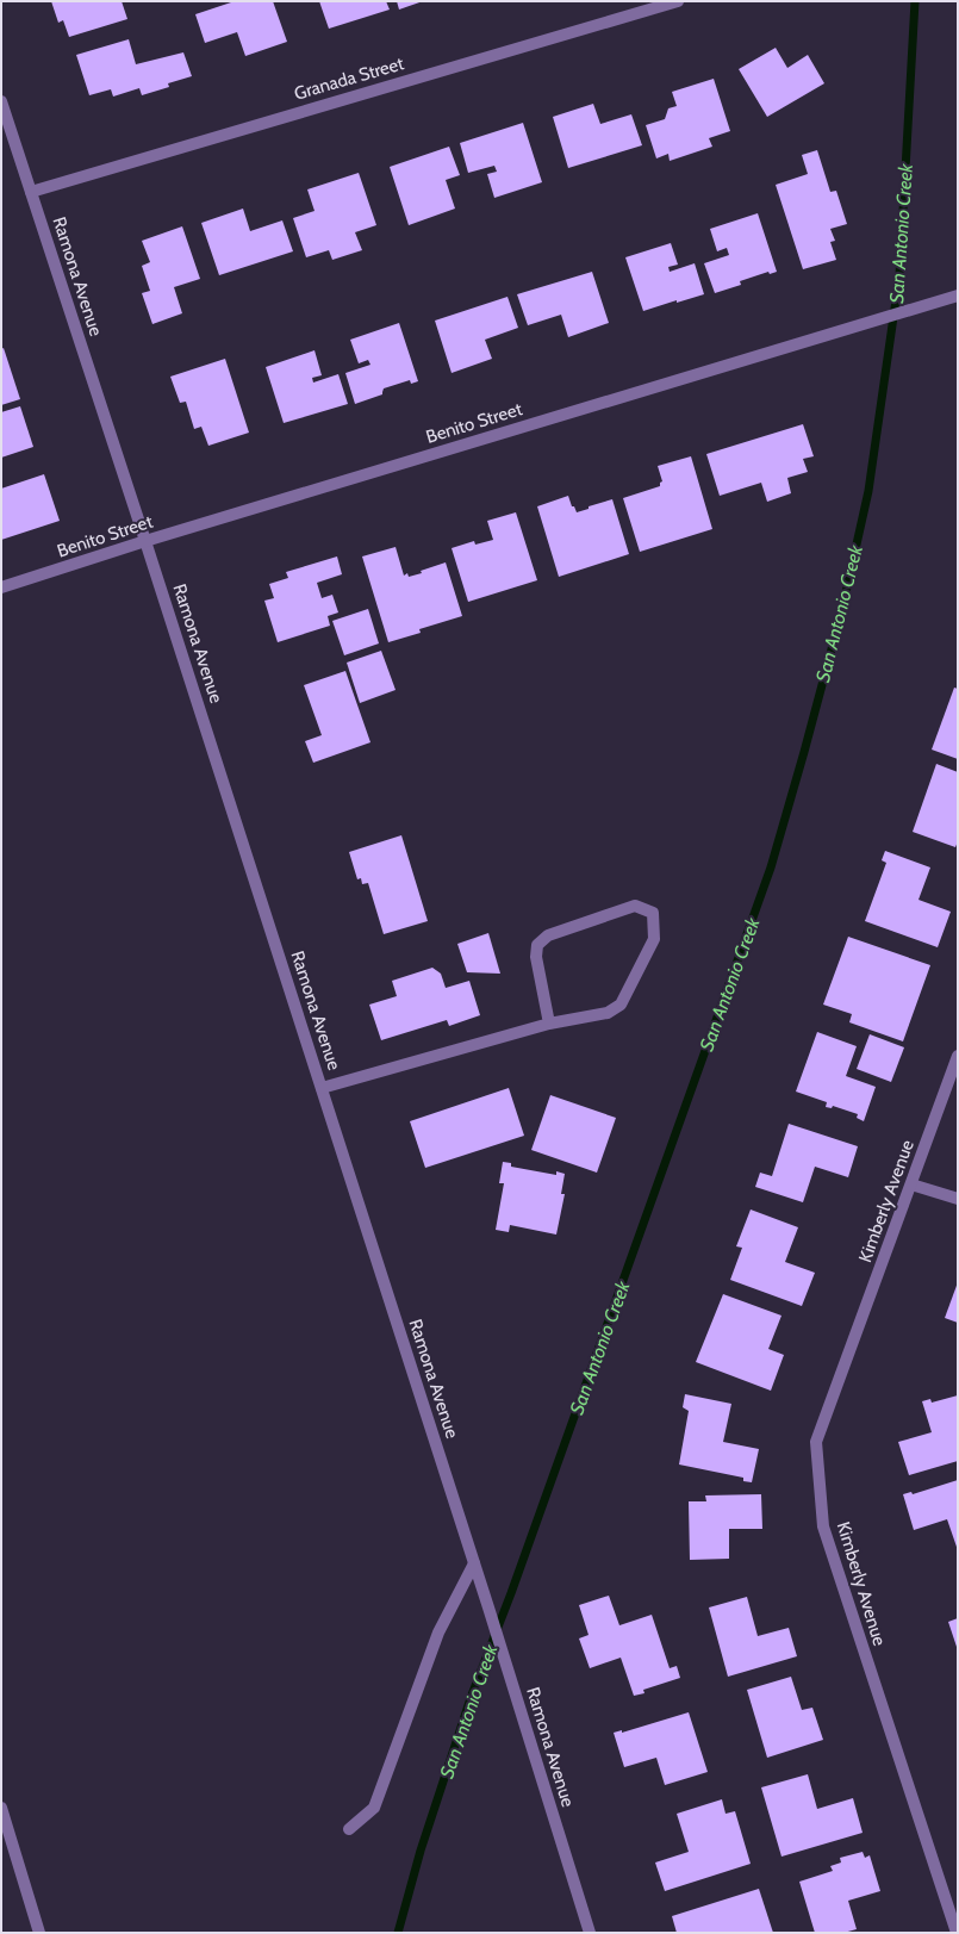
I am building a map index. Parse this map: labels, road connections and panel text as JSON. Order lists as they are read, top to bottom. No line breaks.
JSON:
{"streets":{"street":["Granada Street","Ramona Avenue","Benito Street","Kimberly Avenue"]},"crossings":[["Granada Street","Ramona Avenue"],["Ramona Avenue","Benito Street"]],"water":["San Antonio Creek"]}
